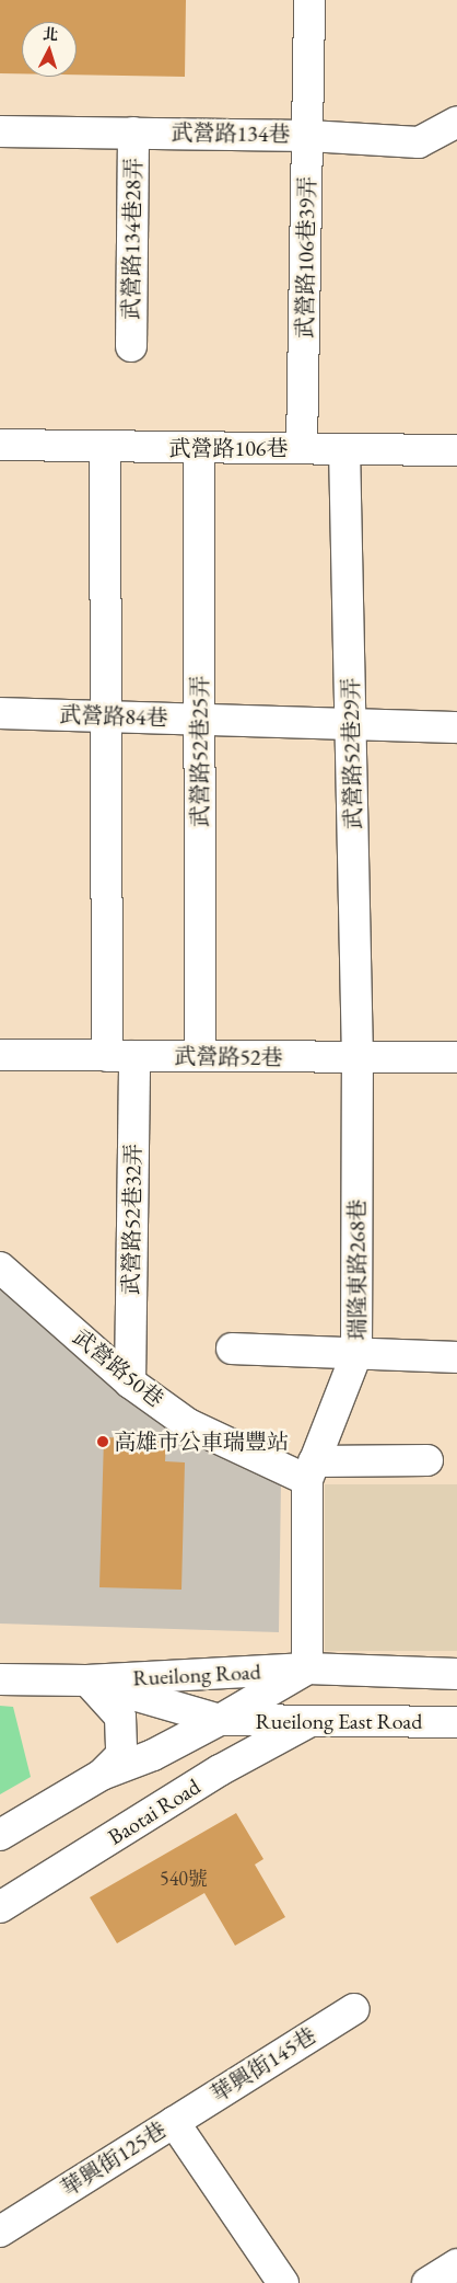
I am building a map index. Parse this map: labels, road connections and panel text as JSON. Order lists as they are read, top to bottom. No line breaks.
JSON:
{"streets":{"street":["武營路134巷","武營路134巷28弄","武營路106巷39弄","武營路106巷","武營路84巷","武營路52巷25弄","武營路52巷29弄","武營路52巷","武營路52巷32弄","瑞隆東路268巷","武營路50巷","Rueilong Road","Rueilong East Road","Baotai Road","華興街145巷","華興街125巷"]},"crossings":[["武營路134巷","武營路134巷28弄"],["武營路134巷","武營路106巷39弄"],["武營路106巷39弄","武營路106巷"],["武營路106巷","武營路52巷25弄"],["武營路106巷","武營路52巷29弄"],["武營路106巷","武營路52巷32弄"],["武營路84巷","武營路52巷25弄"],["武營路84巷","武營路52巷29弄"],["武營路84巷","武營路52巷32弄"],["武營路52巷25弄","武營路52巷"],["武營路52巷29弄","武營路52巷"],["武營路52巷29弄","瑞隆東路268巷"],["武營路52巷","武營路52巷32弄"],["武營路52巷","瑞隆東路268巷"],["武營路52巷32弄","武營路50巷"],["瑞隆東路268巷","武營路50巷"],["瑞隆東路268巷","Rueilong Road"],["Rueilong Road","Rueilong East Road"],["Rueilong East Road","Baotai Road"],["華興街145巷","華興街125巷"]],"places":["高雄市公車瑞豐站"],"house_numbers":["540號"],"north":"top"}
